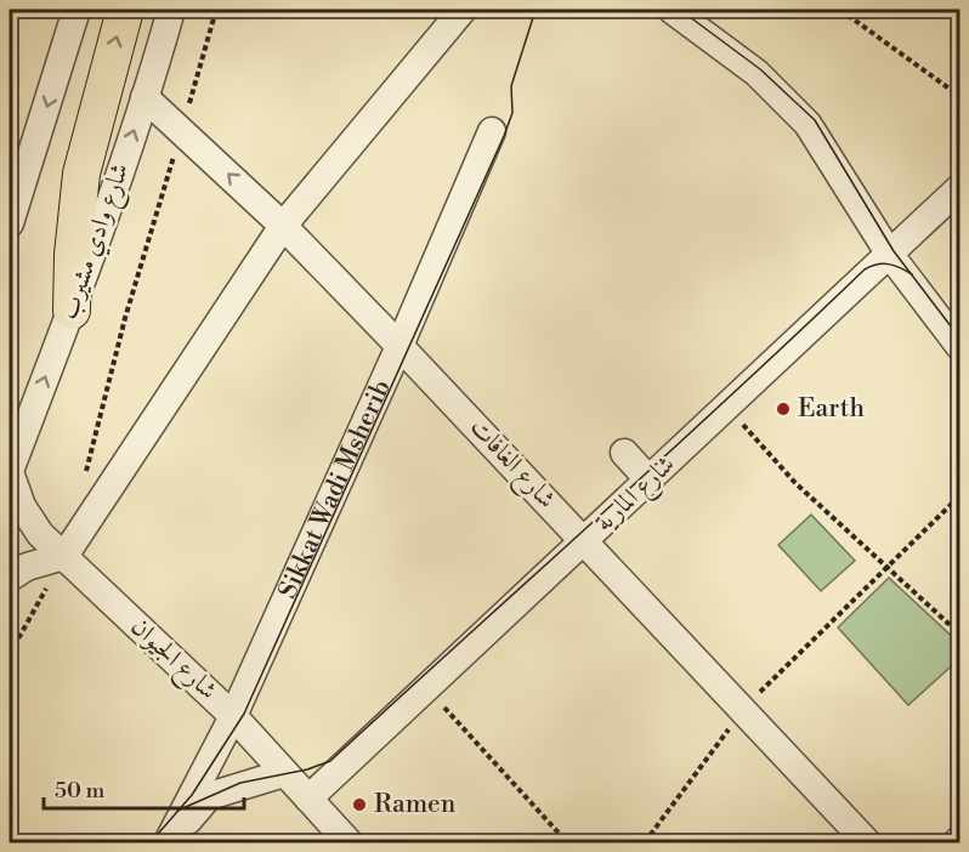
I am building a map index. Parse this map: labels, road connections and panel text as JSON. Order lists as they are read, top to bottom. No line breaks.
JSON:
{"streets":{"street":["شارع وادي مشيرب","شارع الغافات","Sikkat Wadi Msherib","شارع المارية","شارع الجيوان"]},"crossings":[["شارع وادي مشيرب","شارع الغافات"],["شارع وادي مشيرب","شارع الجيوان"],["شارع الغافات","Sikkat Wadi Msherib"],["شارع الغافات","شارع المارية"],["Sikkat Wadi Msherib","شارع الجيوان"],["شارع المارية","شارع الجيوان"]],"places":["Earth","Ramen"],"scale_bar":"50 m"}
